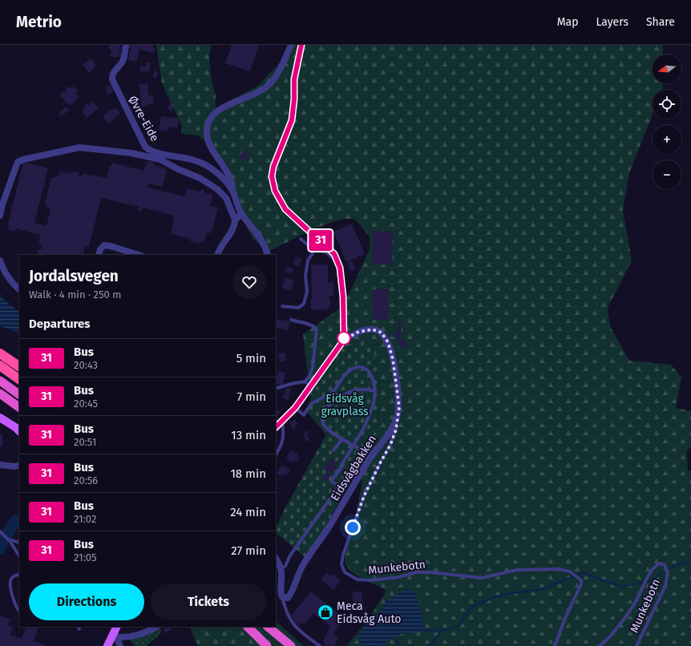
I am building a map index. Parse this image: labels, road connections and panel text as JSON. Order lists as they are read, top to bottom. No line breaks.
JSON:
{"streets":{"street":["Øvre-Eide","Eidsvågbakken"],"lane":["Munkebotn"]},"crossings":[["Eidsvågbakken","Munkebotn"]],"parks":["Eidsvåg gravplass"],"places":{"shop":["Meca Eidsvåg Auto"]},"lines":["bus line 31"],"north":"left","page":{"header":"Metrio","nav":["Map","Layers","Share"],"on_map":"31","map_buttons":["+","−"],"heading":[["Jordalsvegen","Walk · 4 min · 250 m"],"Departures"],"list":[{"mark":"31","name":"Bus","note":"20:43","value":"5 min"},{"mark":"31","name":"Bus","note":"20:45","value":"7 min"},{"mark":"31","name":"Bus","note":"20:51","value":"13 min"},{"mark":"31","name":"Bus","note":"20:56","value":"18 min"},{"mark":"31","name":"Bus","note":"21:02","value":"24 min"},{"mark":"31","name":"Bus","note":"21:05","value":"27 min"}],"buttons":["Directions","Tickets"]}}
